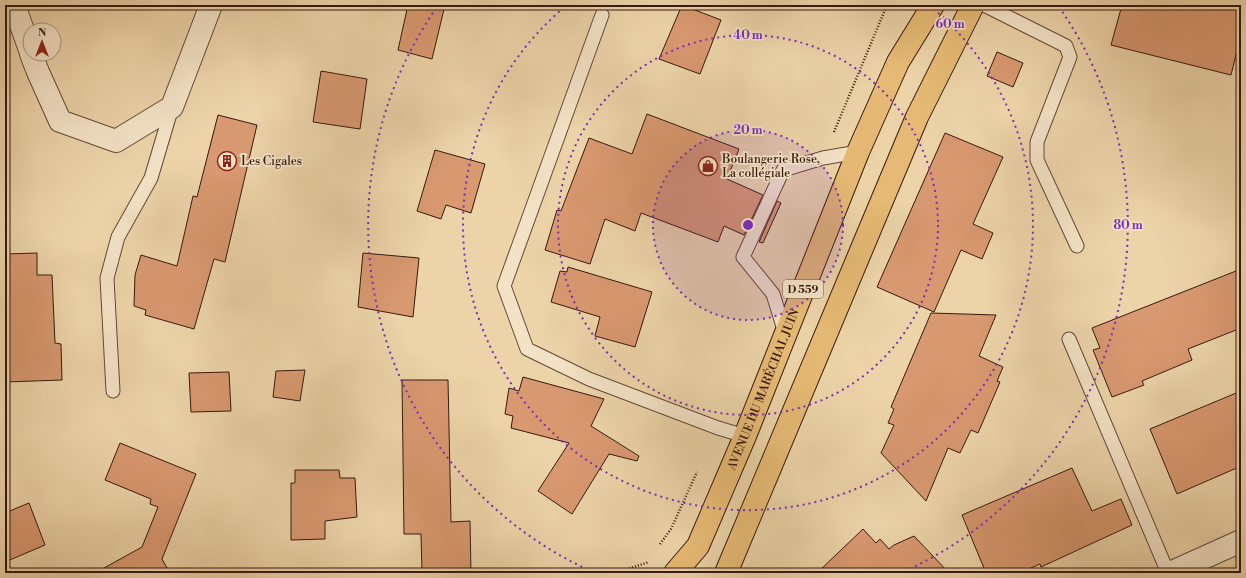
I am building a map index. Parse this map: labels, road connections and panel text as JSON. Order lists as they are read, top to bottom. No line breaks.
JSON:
{"streets":{"main road":["D 559","AVENUE DU MARÉCHAL JUIN"]},"places":{"building":["Les Cigales"],"shop":["Boulangerie Rose, La collégiale"]},"north":"top","rings":["60 m","40 m","20 m","80 m"]}
